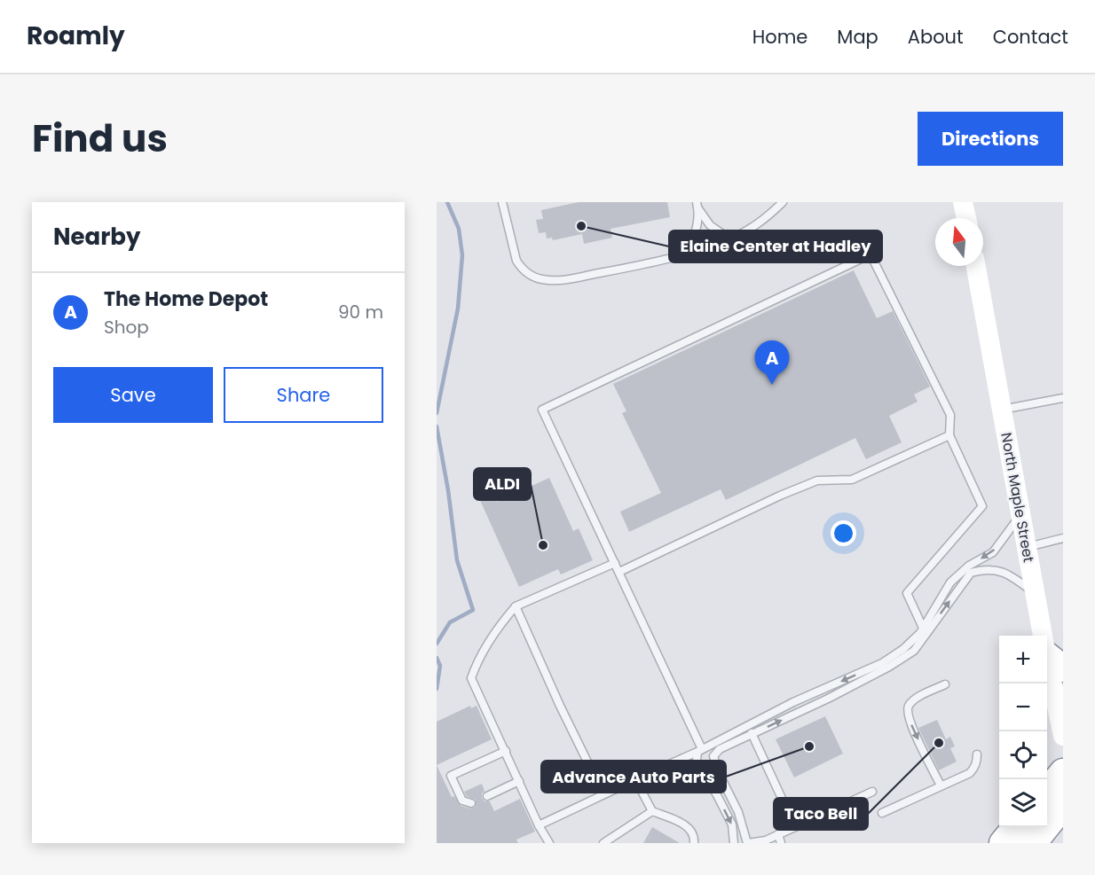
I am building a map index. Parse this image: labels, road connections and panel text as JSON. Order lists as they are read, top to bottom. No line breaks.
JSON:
{"streets":{"main road":["North Maple Street"]},"places":["Elaine Center at Hadley","ALDI","Taco Bell","Advance Auto Parts"],"north":"top","page":{"header":"Roamly","nav":["Home","Map","About","Contact"],"title":"Find us","buttons":["Directions",["Save","Share"]],"heading":"Nearby","list":[{"mark":"A","name":"The Home Depot","note":"Shop","value":"90 m"}],"pins":"A","map_buttons":["+","−"]}}
